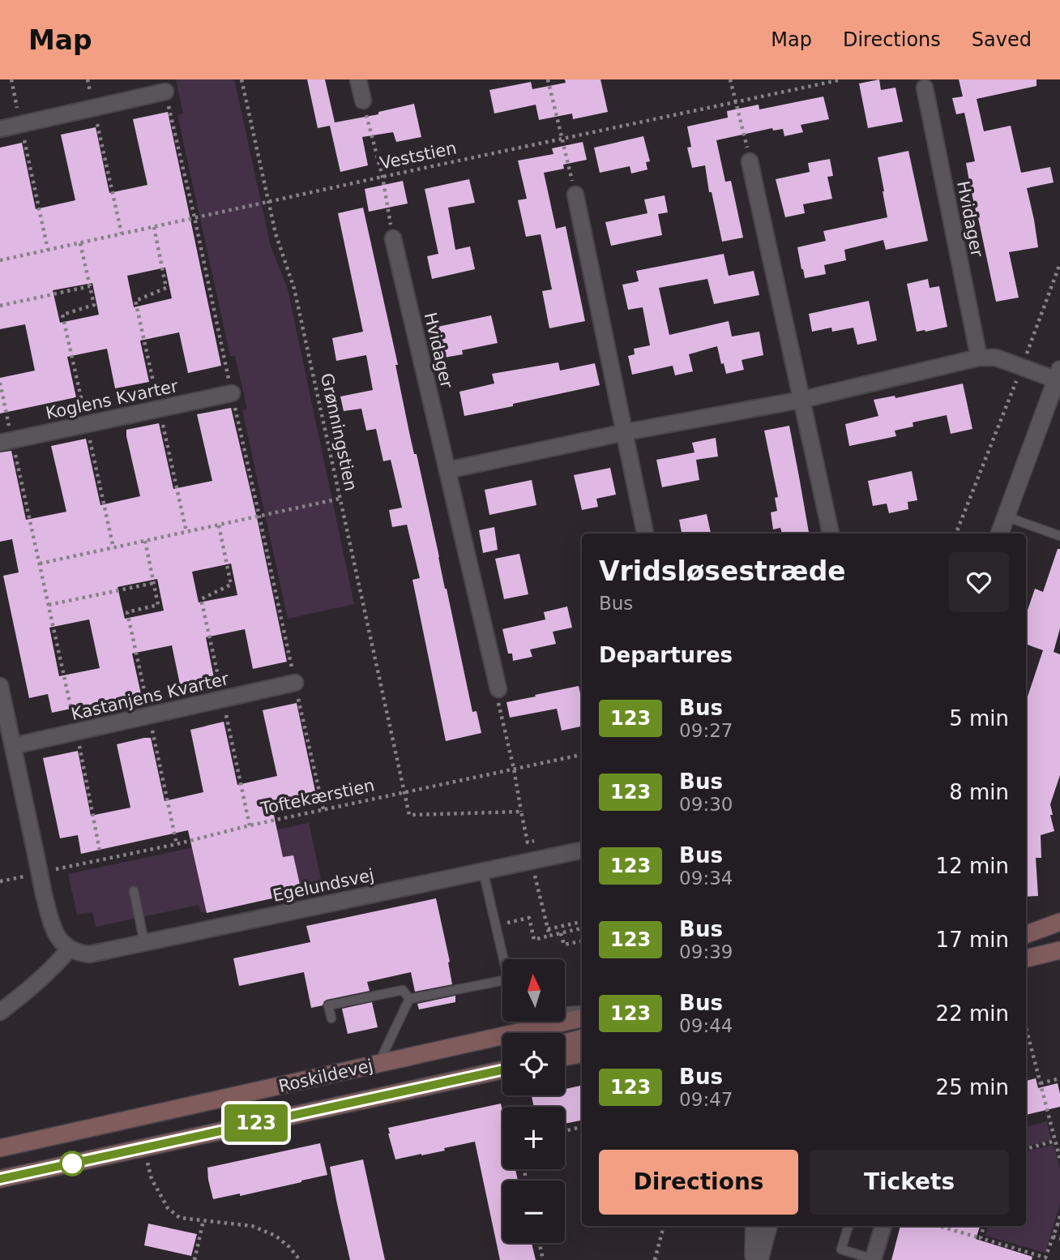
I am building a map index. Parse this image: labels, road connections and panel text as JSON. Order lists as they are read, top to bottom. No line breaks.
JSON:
{"streets":{"main road":["Roskildevej"],"street":["Hvidager","Koglens Kvarter","Kastanjens Kvarter","Egelundsvej"],"path":["Veststien","Grønningstien","Toftekærstien"]},"crossings":[["Veststien","Grønningstien"],["Grønningstien","Toftekærstien"]],"lines":["bus line 123"],"north":"top","page":{"header":"Map","nav":["Map","Directions","Saved"],"on_map":"123","heading":[["Vridsløsestræde","Bus"],"Departures"],"list":[{"mark":"123","name":"Bus","note":"09:27","value":"5 min"},{"mark":"123","name":"Bus","note":"09:30","value":"8 min"},{"mark":"123","name":"Bus","note":"09:34","value":"12 min"},{"mark":"123","name":"Bus","note":"09:39","value":"17 min"},{"mark":"123","name":"Bus","note":"09:44","value":"22 min"},{"mark":"123","name":"Bus","note":"09:47","value":"25 min"}],"map_buttons":["+","−"],"buttons":["Directions","Tickets"]}}
